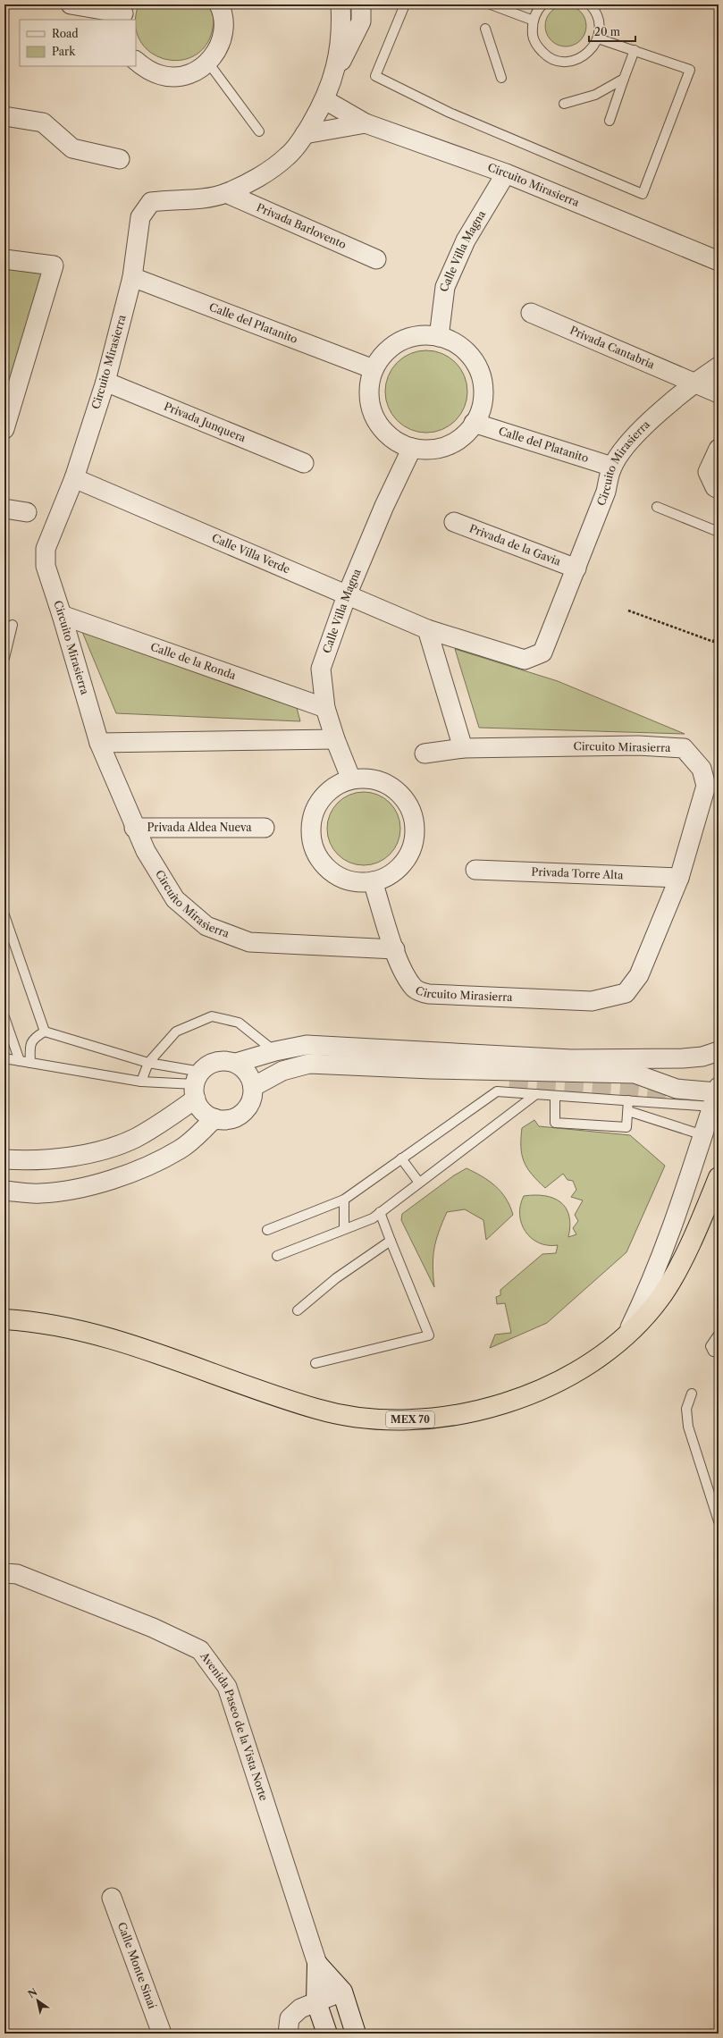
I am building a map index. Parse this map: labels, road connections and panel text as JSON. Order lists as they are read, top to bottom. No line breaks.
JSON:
{"streets":{"highway":["MEX 70"],"street":["Circuito Mirasierra","Privada Barlovento","Calle Villa Magna","Calle del Platanito","Privada Cantabria","Privada Junquera","Privada de la Gavia","Calle Villa Verde","Calle de la Ronda","Privada Aldea Nueva","Privada Torre Alta","Avenida Paseo de la Vista Norte","Calle Monte Sinaí"]},"crossings":[["Circuito Mirasierra","Privada Barlovento"],["Circuito Mirasierra","Calle Villa Magna"],["Circuito Mirasierra","Calle del Platanito"],["Circuito Mirasierra","Privada Cantabria"],["Circuito Mirasierra","Privada Junquera"],["Circuito Mirasierra","Privada de la Gavia"],["Circuito Mirasierra","Calle Villa Verde"],["Circuito Mirasierra","Calle de la Ronda"],["Circuito Mirasierra","Privada Aldea Nueva"],["Circuito Mirasierra","Privada Torre Alta"],["Calle Villa Magna","Calle del Platanito"],["Calle Villa Magna","Calle Villa Verde"],["Calle Villa Magna","Calle de la Ronda"]],"legend":["Road","Park"],"scale_bar":"20 m","north":"top left"}
